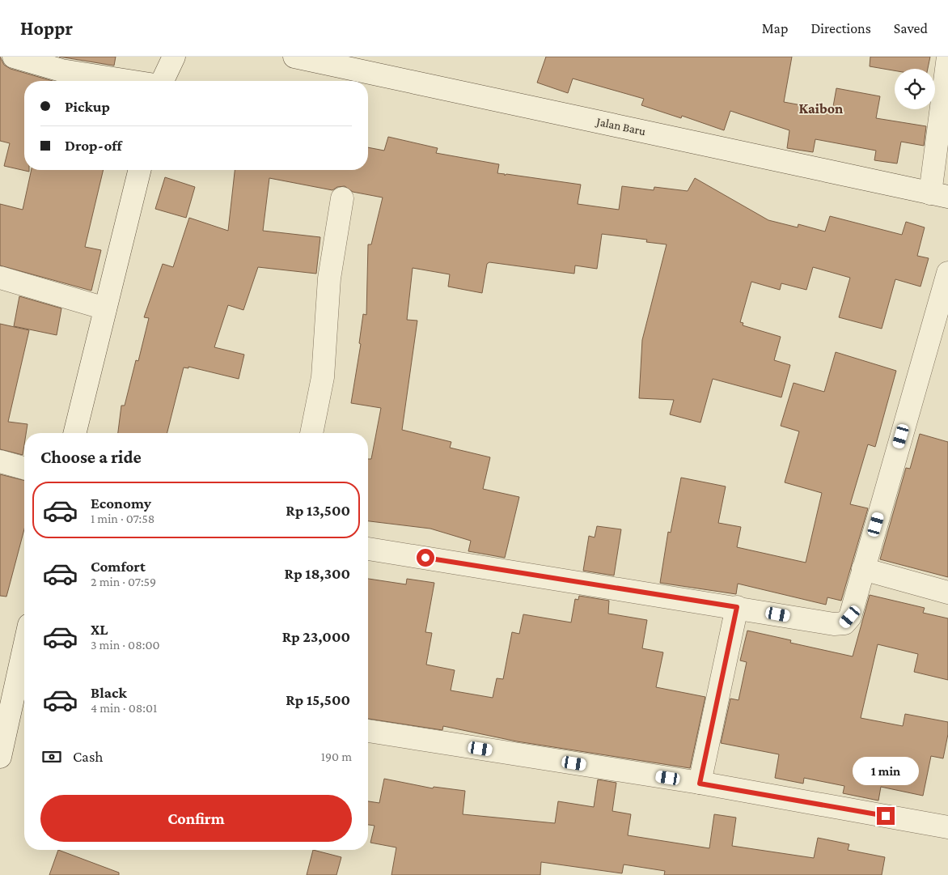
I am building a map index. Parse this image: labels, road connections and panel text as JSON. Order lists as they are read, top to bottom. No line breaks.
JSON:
{"streets":{"street":["Jalan Baru"]},"districts":["Kaibon"],"page":{"header":"Hoppr","nav":["Map","Directions","Saved"],"banner":["Pickup","Drop-off"],"heading":"Choose a ride","list":[{"name":"Economy","note":"1 min · 07:58","value":"Rp 13,500"},{"name":"Comfort","note":"2 min · 07:59","value":"Rp 18,300"},{"name":"XL","note":"3 min · 08:00","value":"Rp 23,000"},{"name":"Black","note":"4 min · 08:01","value":"Rp 15,500"}],"pay":["Cash","190 m"],"bubble":"1 min","buttons":"Confirm"}}
